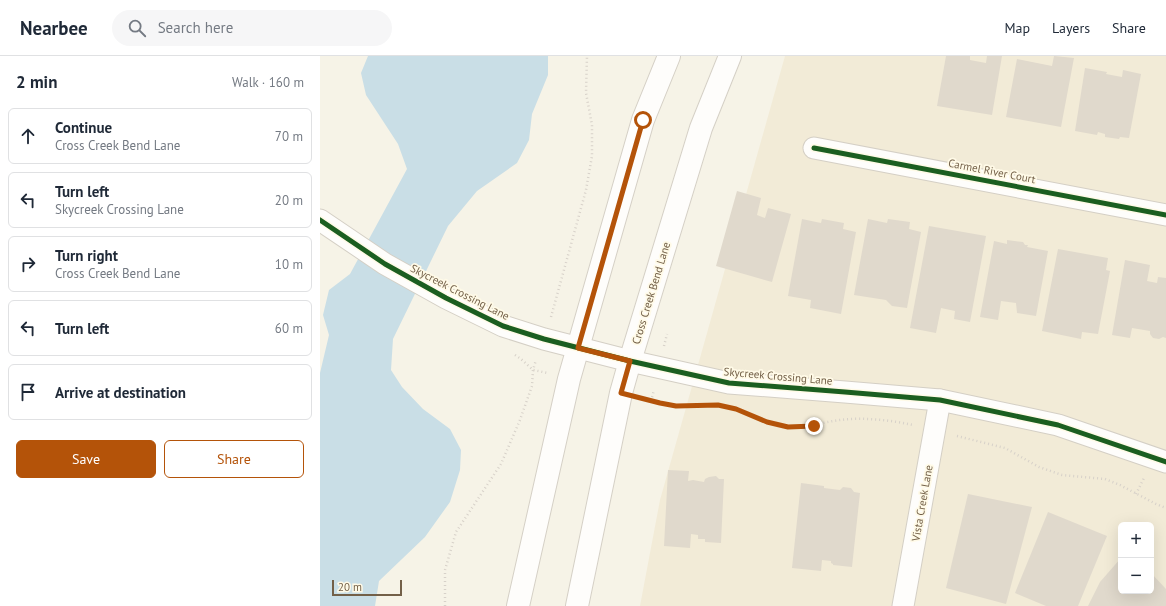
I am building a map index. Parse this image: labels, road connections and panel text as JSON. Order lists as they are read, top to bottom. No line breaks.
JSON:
{"streets":{"main road":["Cross Creek Bend Lane"],"street":["Carmel River Court","Skycreek Crossing Lane","Vista Creek Lane"]},"crossings":[["Skycreek Crossing Lane","Cross Creek Bend Lane"],["Skycreek Crossing Lane","Vista Creek Lane"]],"scale_bar":"20 m","page":{"header":"Nearbee","search":"Search here","nav":["Map","Layers","Share"],"heading":["2 min","Walk · 160 m"],"list":[["Continue","Cross Creek Bend Lane","70 m"],["Turn left","Skycreek Crossing Lane","20 m"],["Turn right","Cross Creek Bend Lane","10 m"],["Turn left","60 m"],"Arrive at destination"],"buttons":["Save","Share"],"map_buttons":["+","−"],"scale":"20 m"}}
